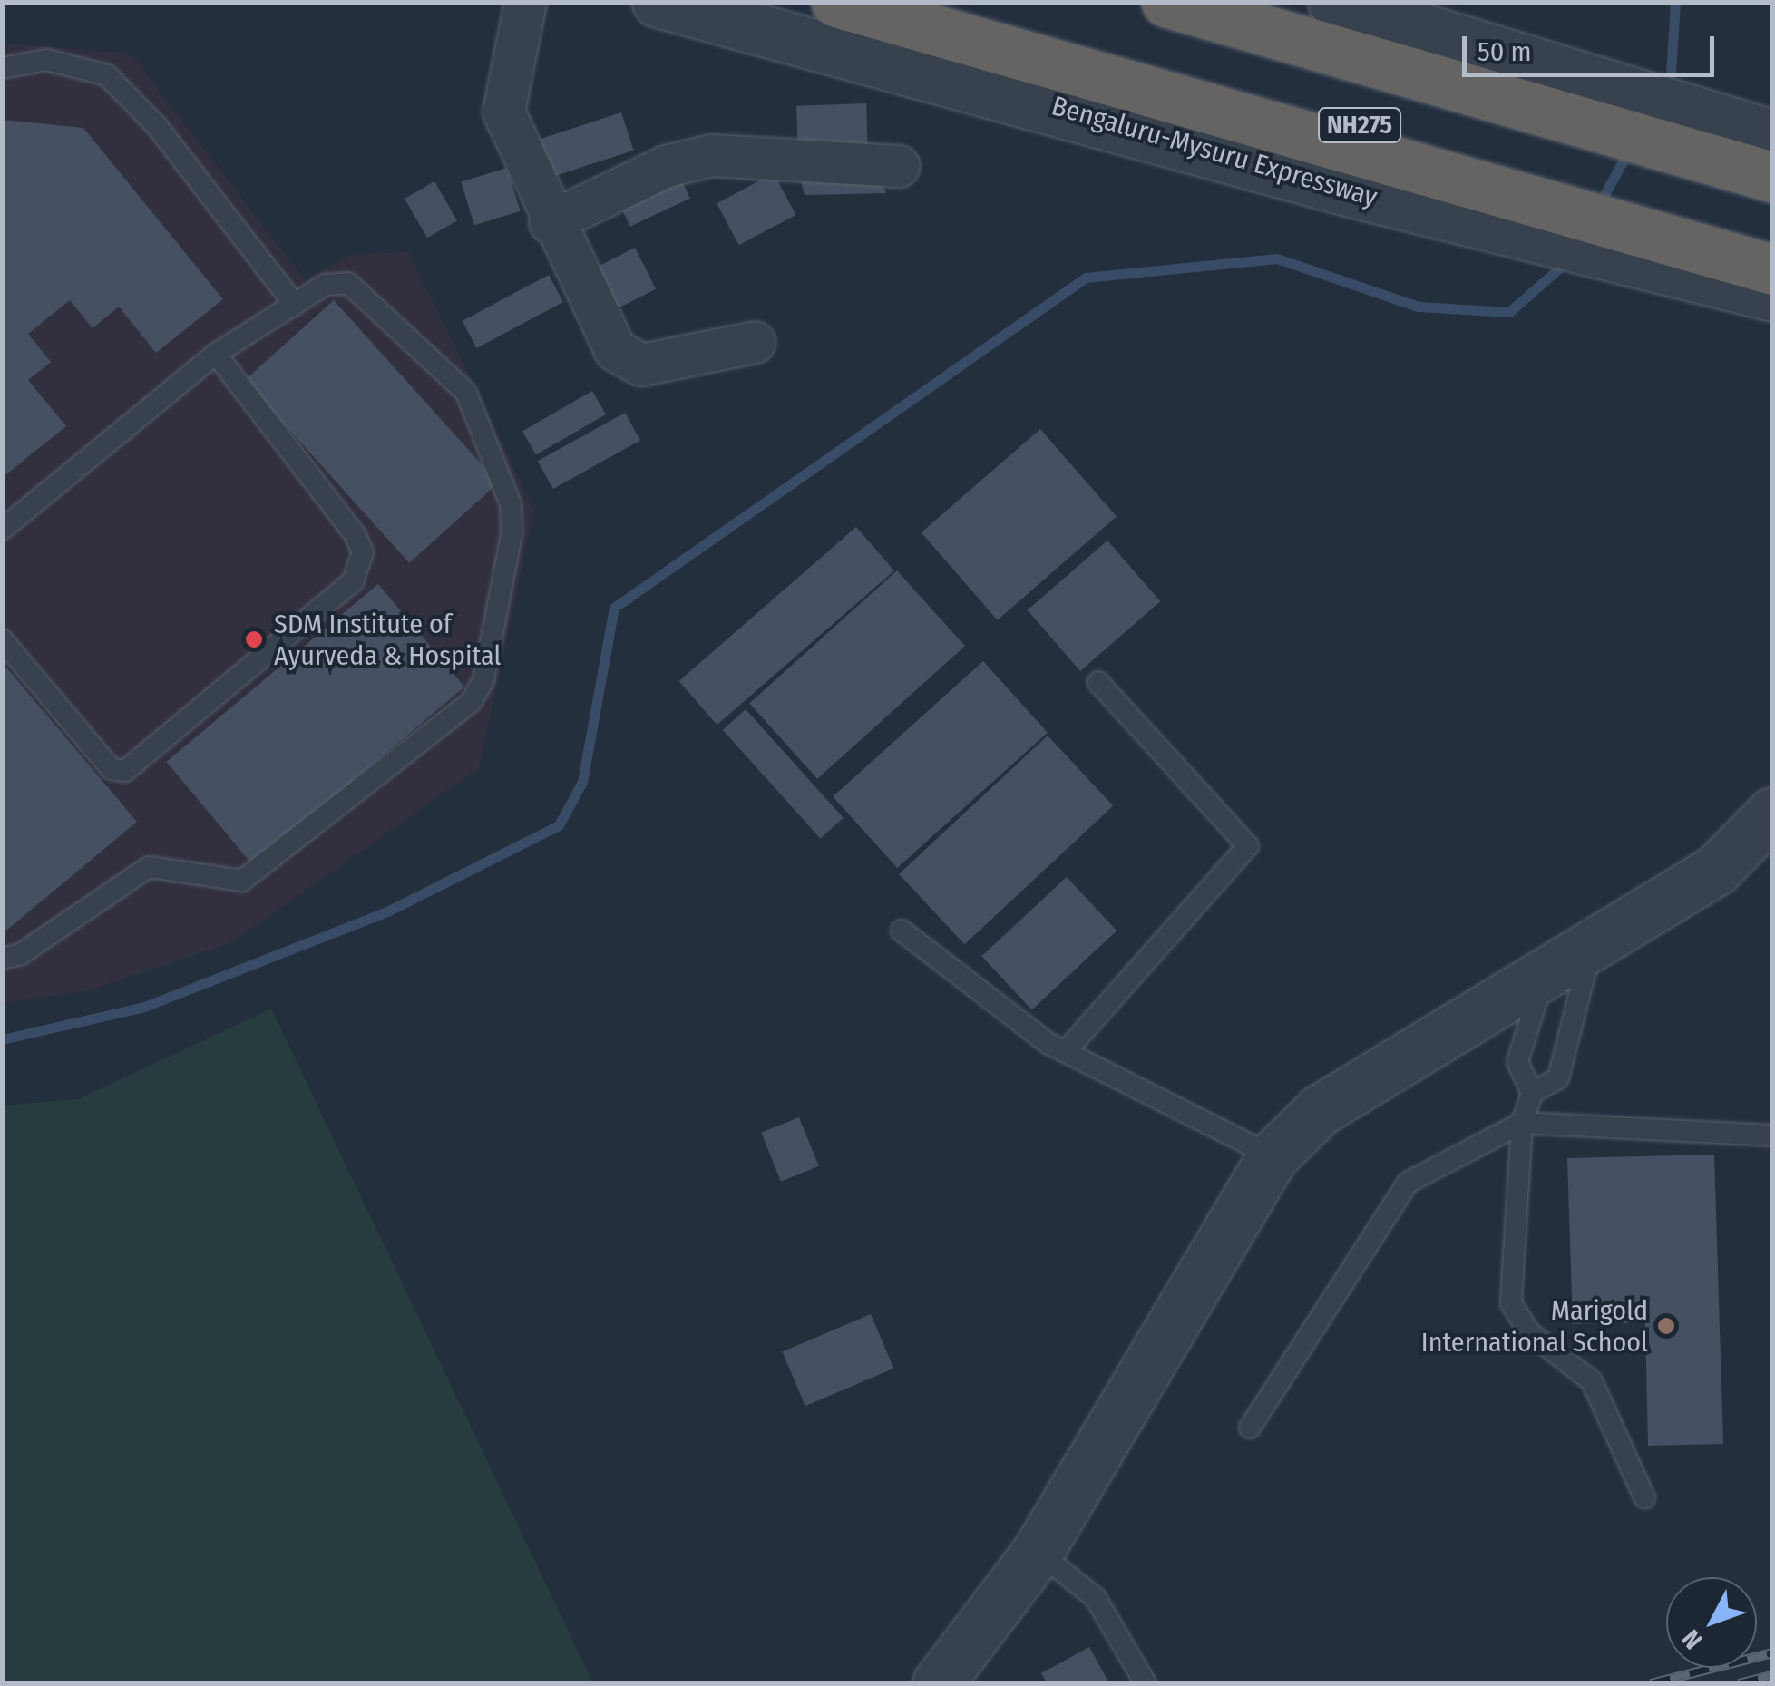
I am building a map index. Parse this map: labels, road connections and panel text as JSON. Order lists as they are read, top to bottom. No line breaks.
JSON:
{"streets":{"highway":["NH275","Bengaluru-Mysuru Expressway"]},"places":["SDM Institute of Ayurveda & Hospital","Marigold International School"],"scale_bar":"50 m","north":"bottom left"}
